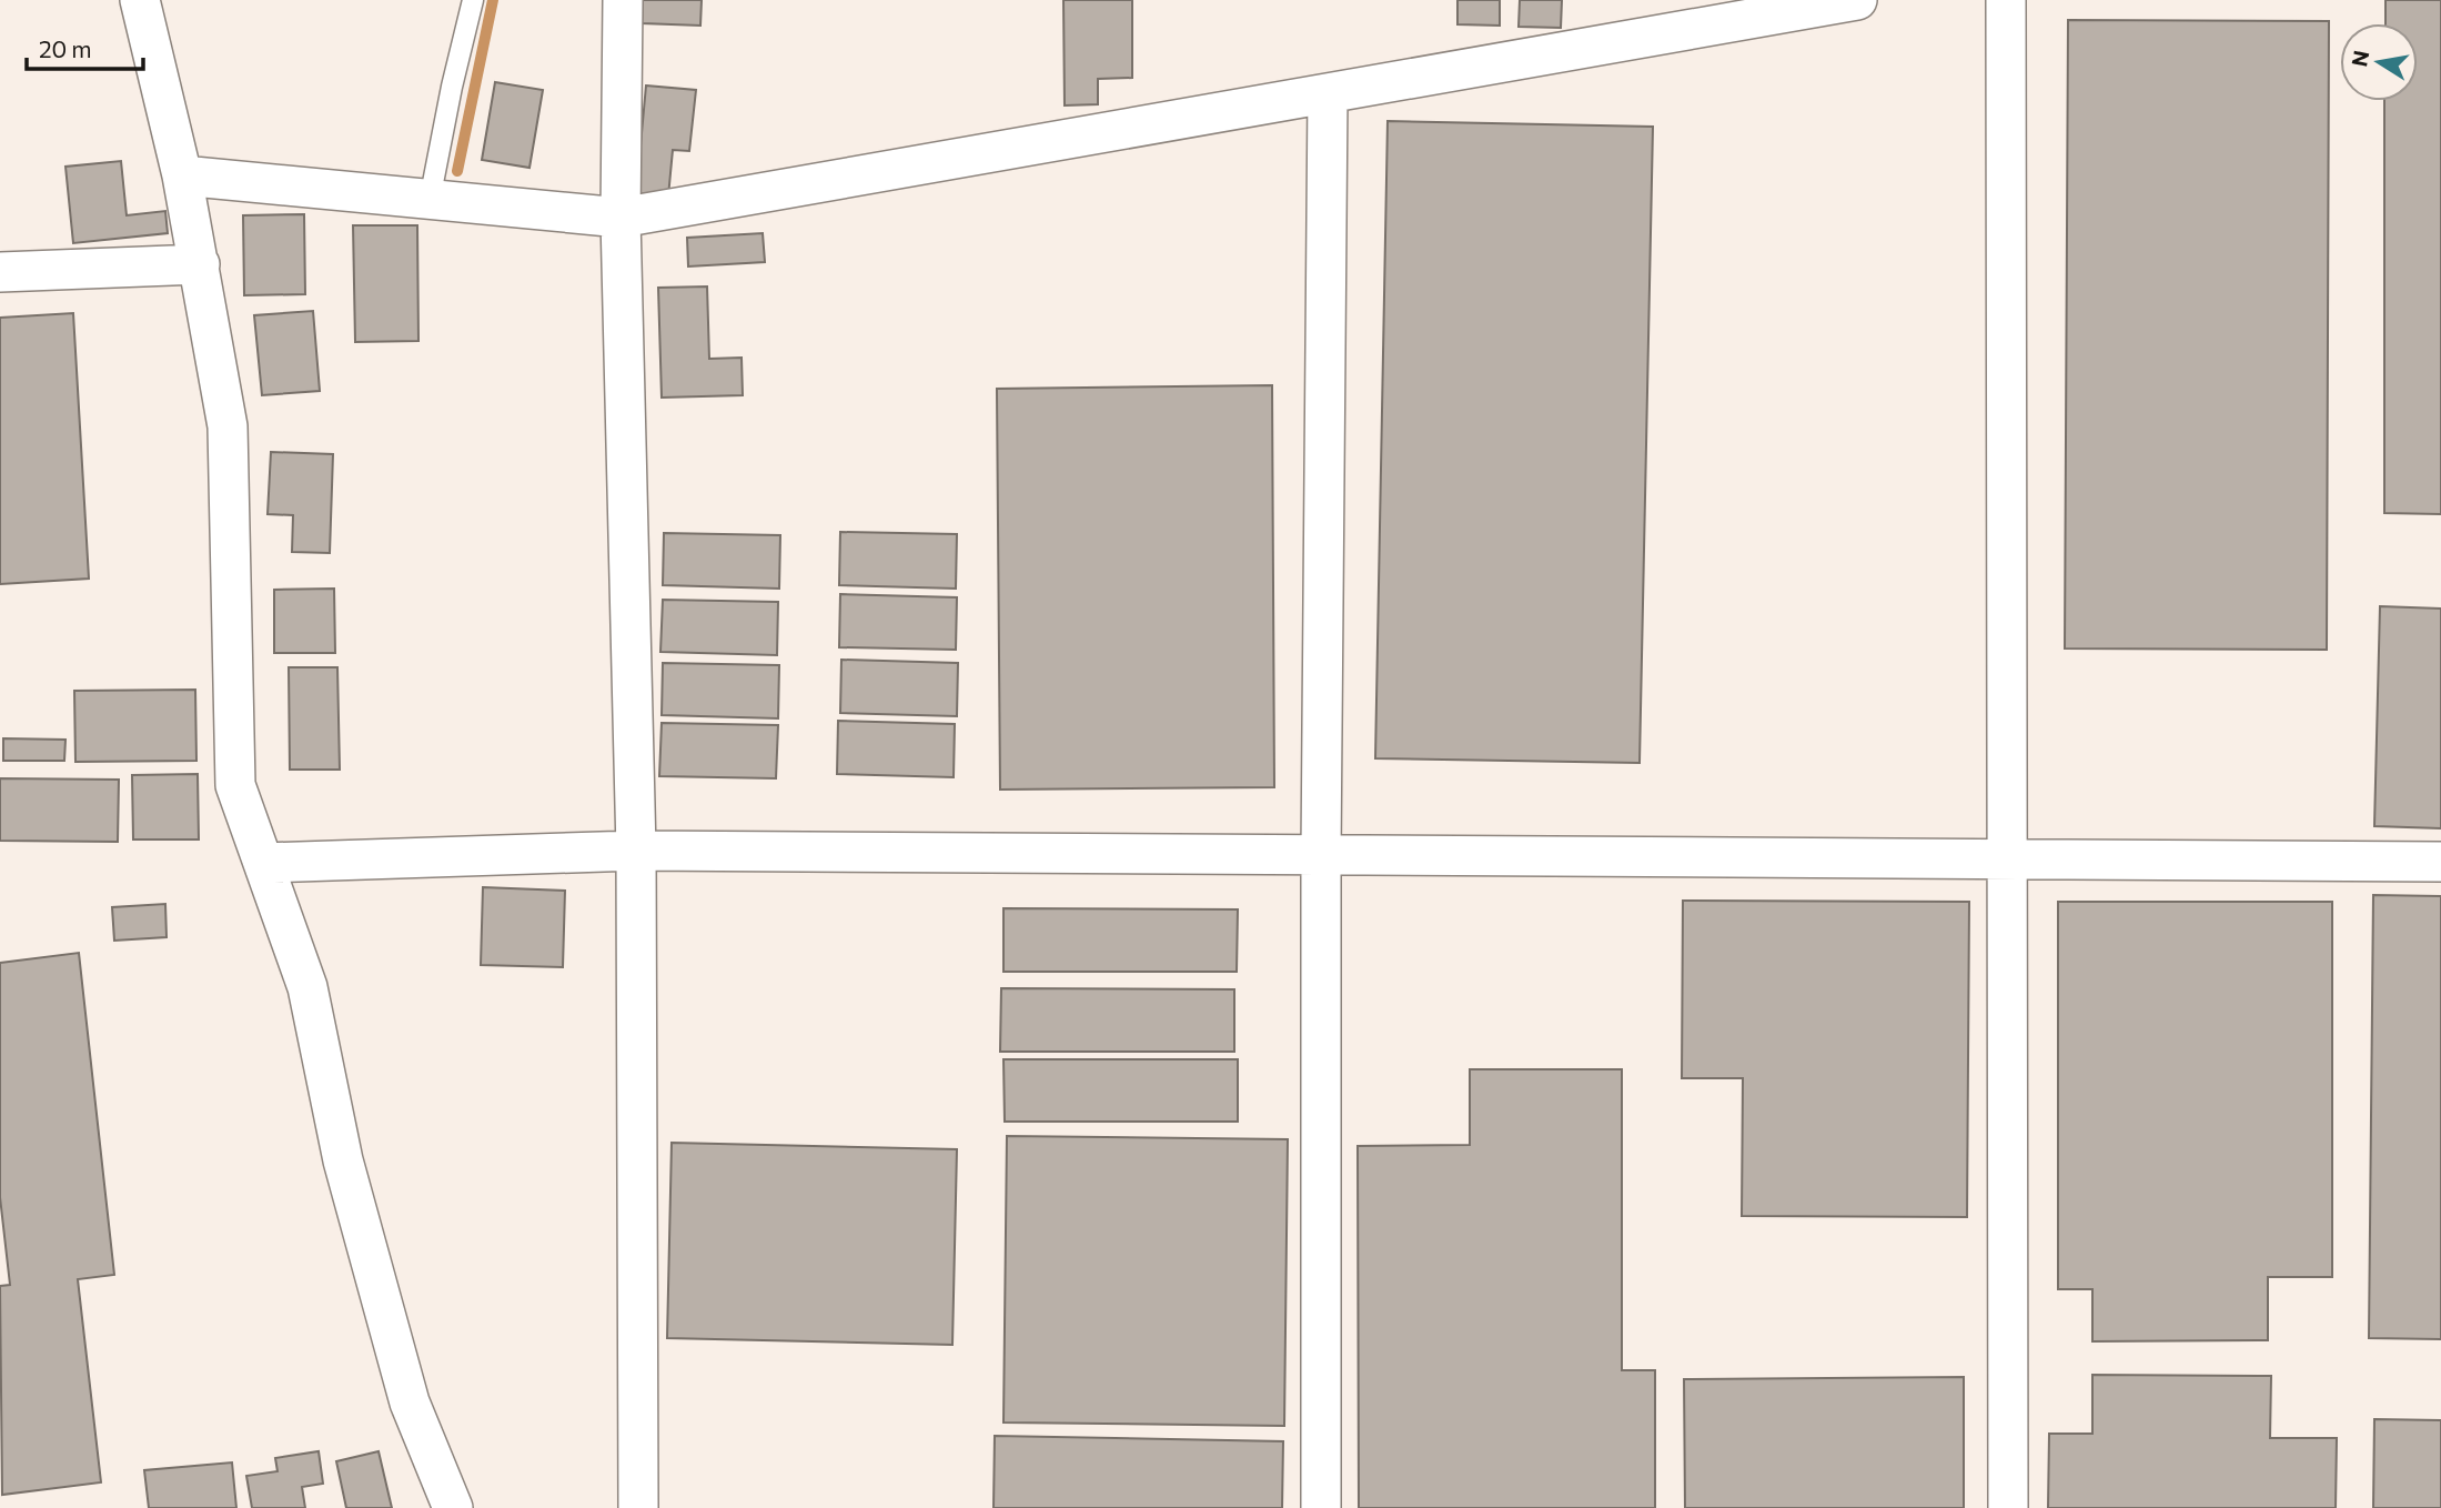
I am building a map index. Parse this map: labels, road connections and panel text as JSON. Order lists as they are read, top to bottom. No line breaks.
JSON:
{"scale_bar":"20 m","north":"left"}
